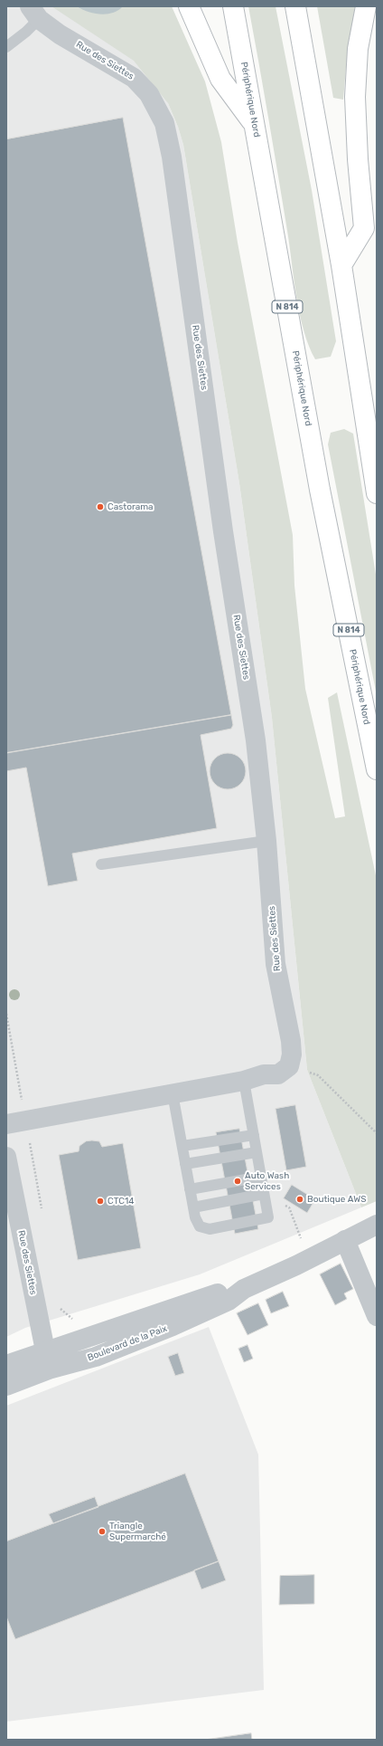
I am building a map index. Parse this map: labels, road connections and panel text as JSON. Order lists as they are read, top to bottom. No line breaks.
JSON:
{"streets":{"highway":["Périphérique Nord","N 814"],"street":["Rue des Siettes","Boulevard de la Paix"]},"crossings":[["Rue des Siettes","Boulevard de la Paix"],["Périphérique Nord","N 814"]],"places":["Castorama","Auto Wash Services","Boutique AWS","CTC14","Triangle Supermarché"]}
